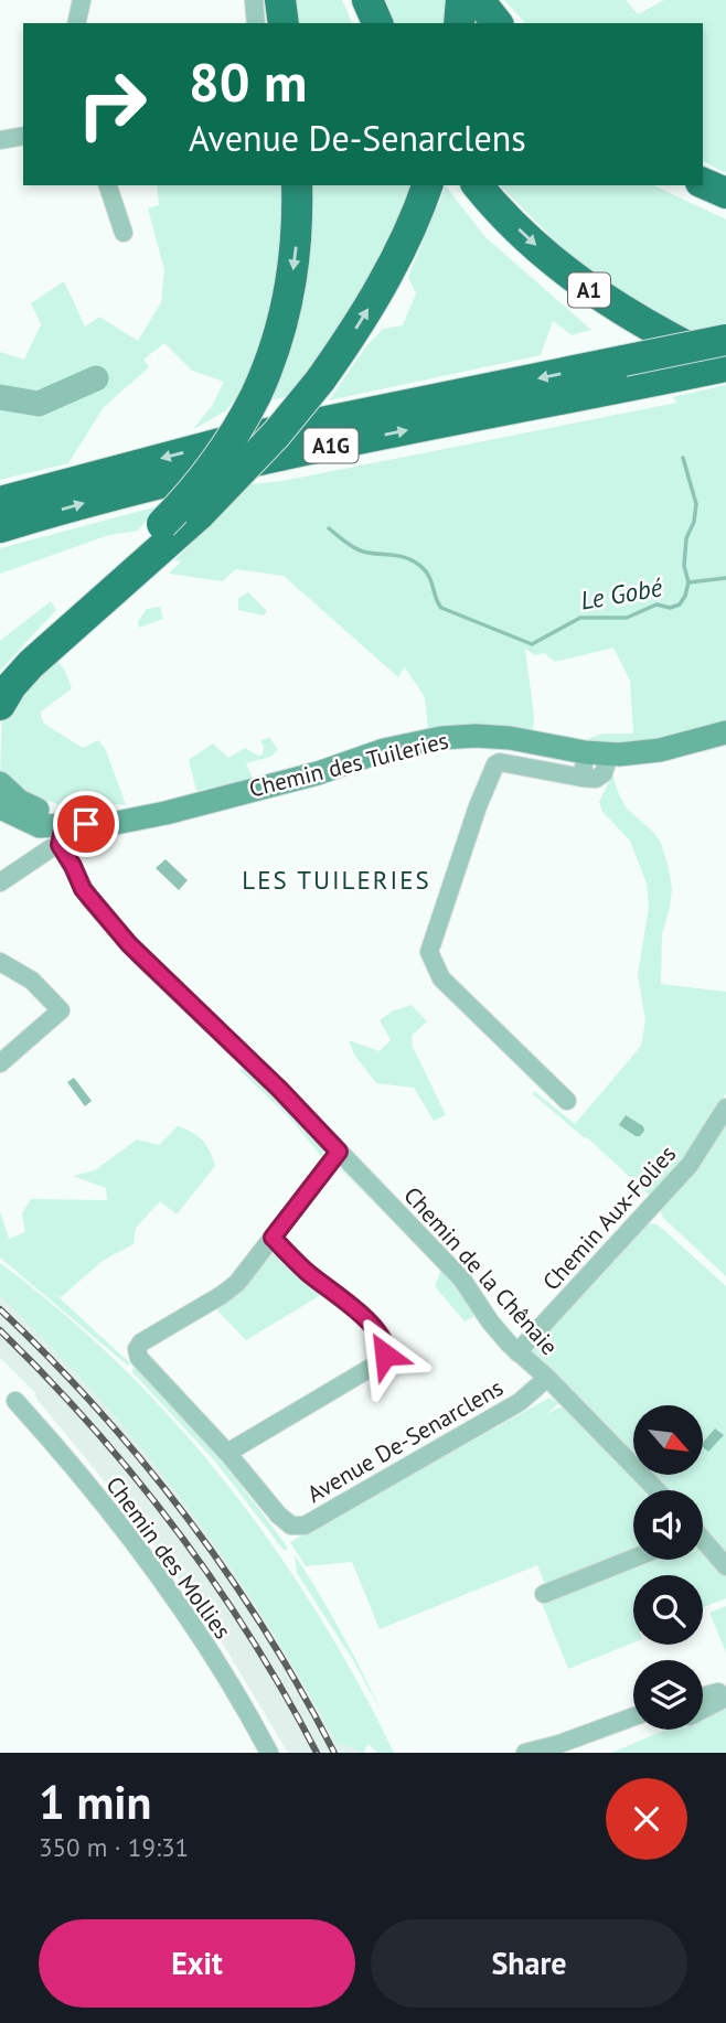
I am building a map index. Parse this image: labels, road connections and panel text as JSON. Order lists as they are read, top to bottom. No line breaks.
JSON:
{"streets":{"highway":["A1","A1G"],"street":["Chemin des Tuileries","Chemin Aux-Folies","Chemin de la Chênaie","Avenue De-Senarclens","Chemin des Mollies"]},"crossings":[["A1","A1G"],["Chemin des Tuileries","Chemin de la Chênaie"],["Chemin Aux-Folies","Chemin de la Chênaie"],["Chemin de la Chênaie","Avenue De-Senarclens"]],"districts":["LES TUILERIES"],"water":["Le Gobé"],"north":"bottom right","page":{"turn":["80 m","Avenue De-Senarclens"],"heading":["1 min","350 m · 19:31"],"buttons":["Exit","Share"]}}
